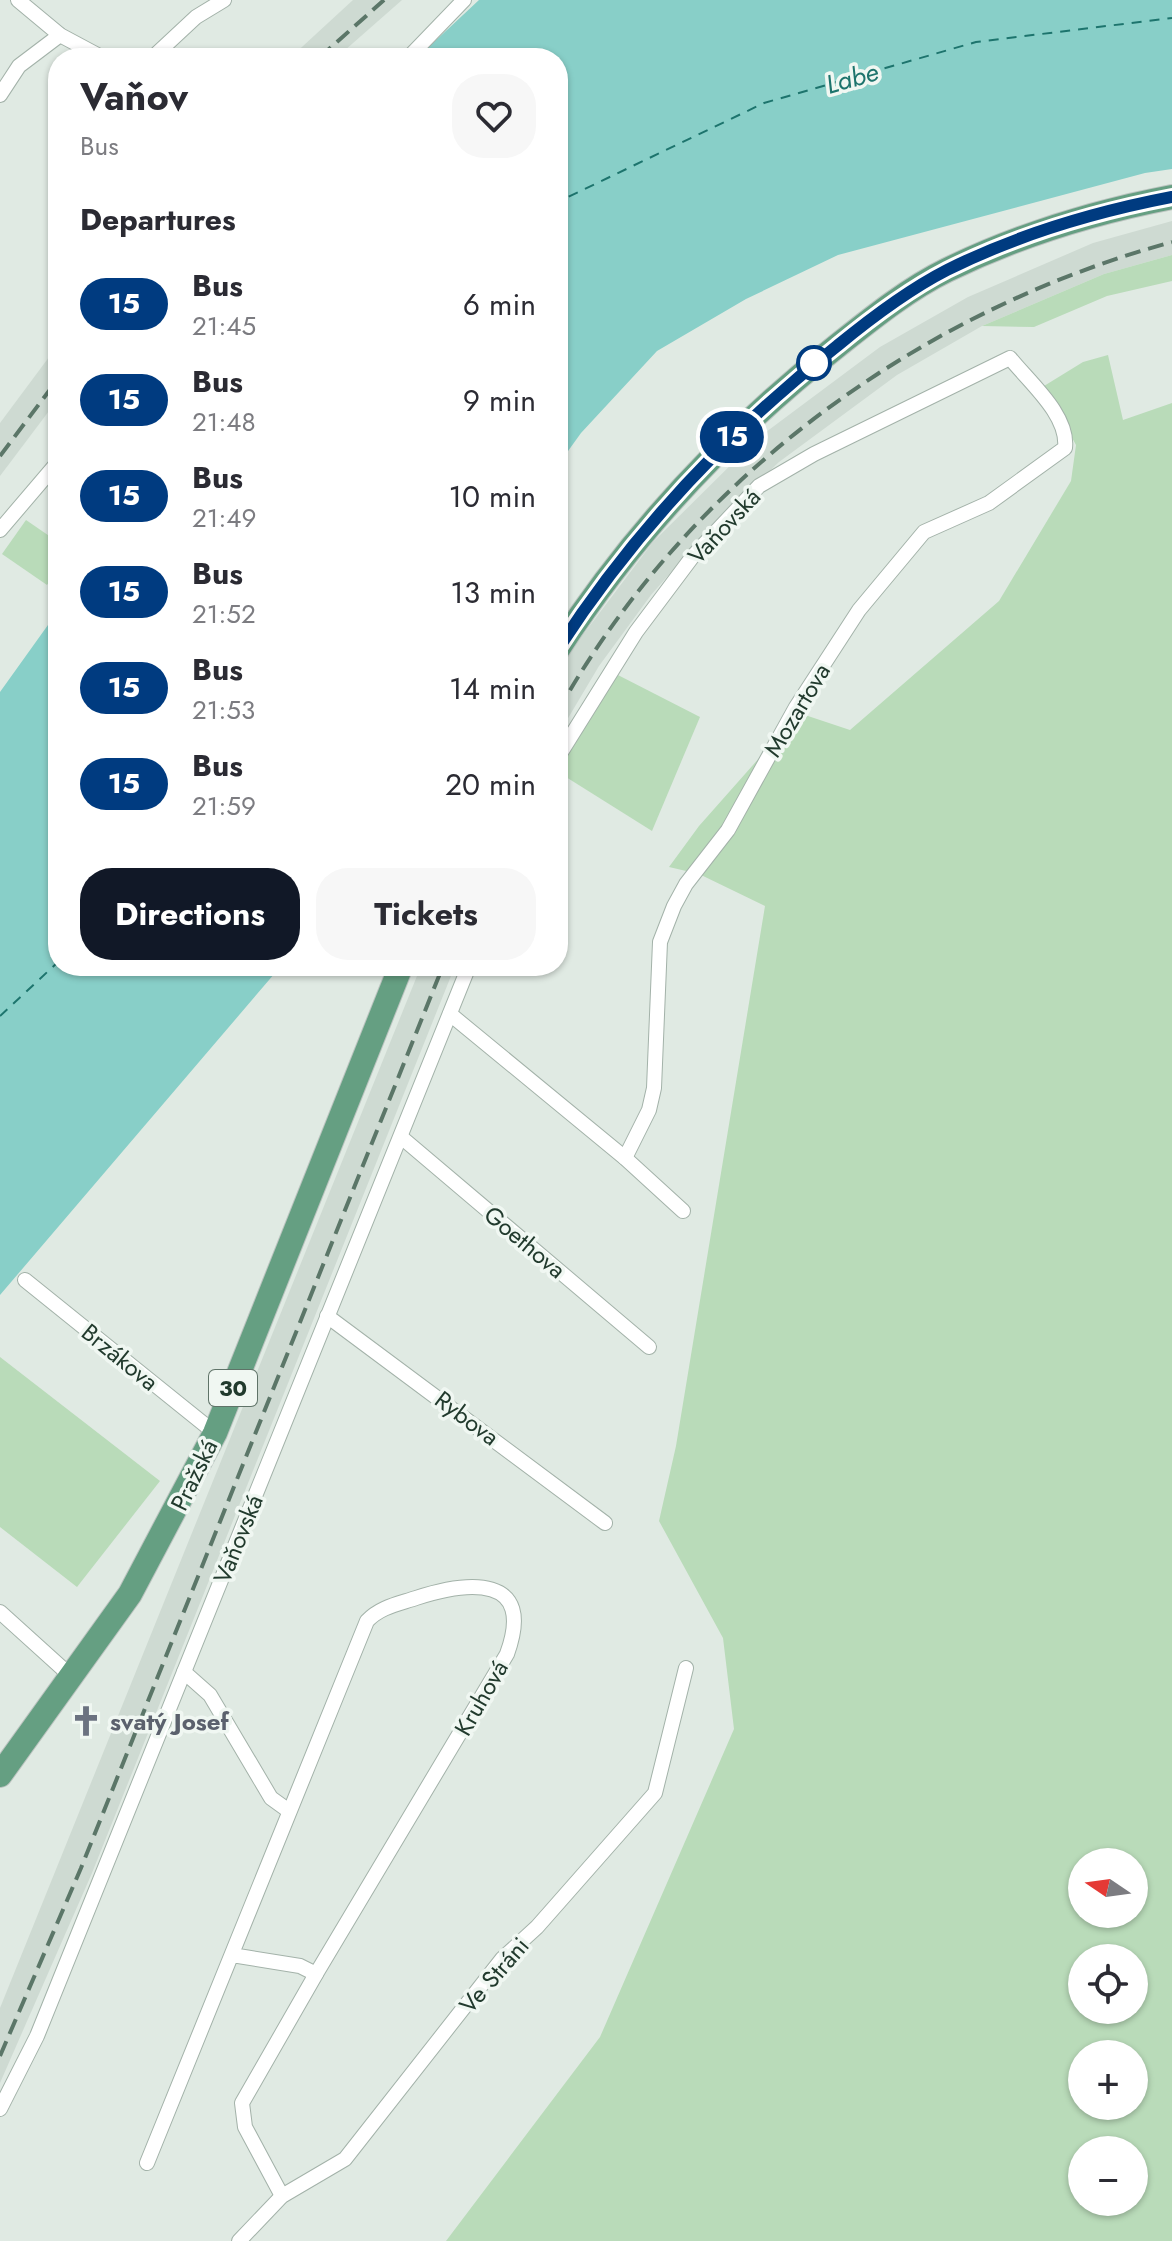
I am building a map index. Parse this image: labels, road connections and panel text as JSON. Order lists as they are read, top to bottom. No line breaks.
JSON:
{"streets":{"main road":["30","Pražská"],"street":["Vaňovská","Mozartova","Goethova","Brzákova","Rybova","Kruhová","Ve Stráni"]},"crossings":[["Vaňovská","Mozartova"],["Vaňovská","Goethova"],["Vaňovská","Rybova"],["Brzákova","Pražská"],["Kruhová","Ve Stráni"]],"water":["Labe"],"places":{"church":["svatý Josef"]},"lines":["bus line 15"],"north":"left","page":{"on_map":"15","heading":[["Vaňov","Bus"],"Departures"],"list":[{"mark":"15","name":"Bus","note":"21:45","value":"6 min"},{"mark":"15","name":"Bus","note":"21:48","value":"9 min"},{"mark":"15","name":"Bus","note":"21:49","value":"10 min"},{"mark":"15","name":"Bus","note":"21:52","value":"13 min"},{"mark":"15","name":"Bus","note":"21:53","value":"14 min"},{"mark":"15","name":"Bus","note":"21:59","value":"20 min"}],"buttons":["Directions","Tickets"],"map_buttons":["+","−"]}}
